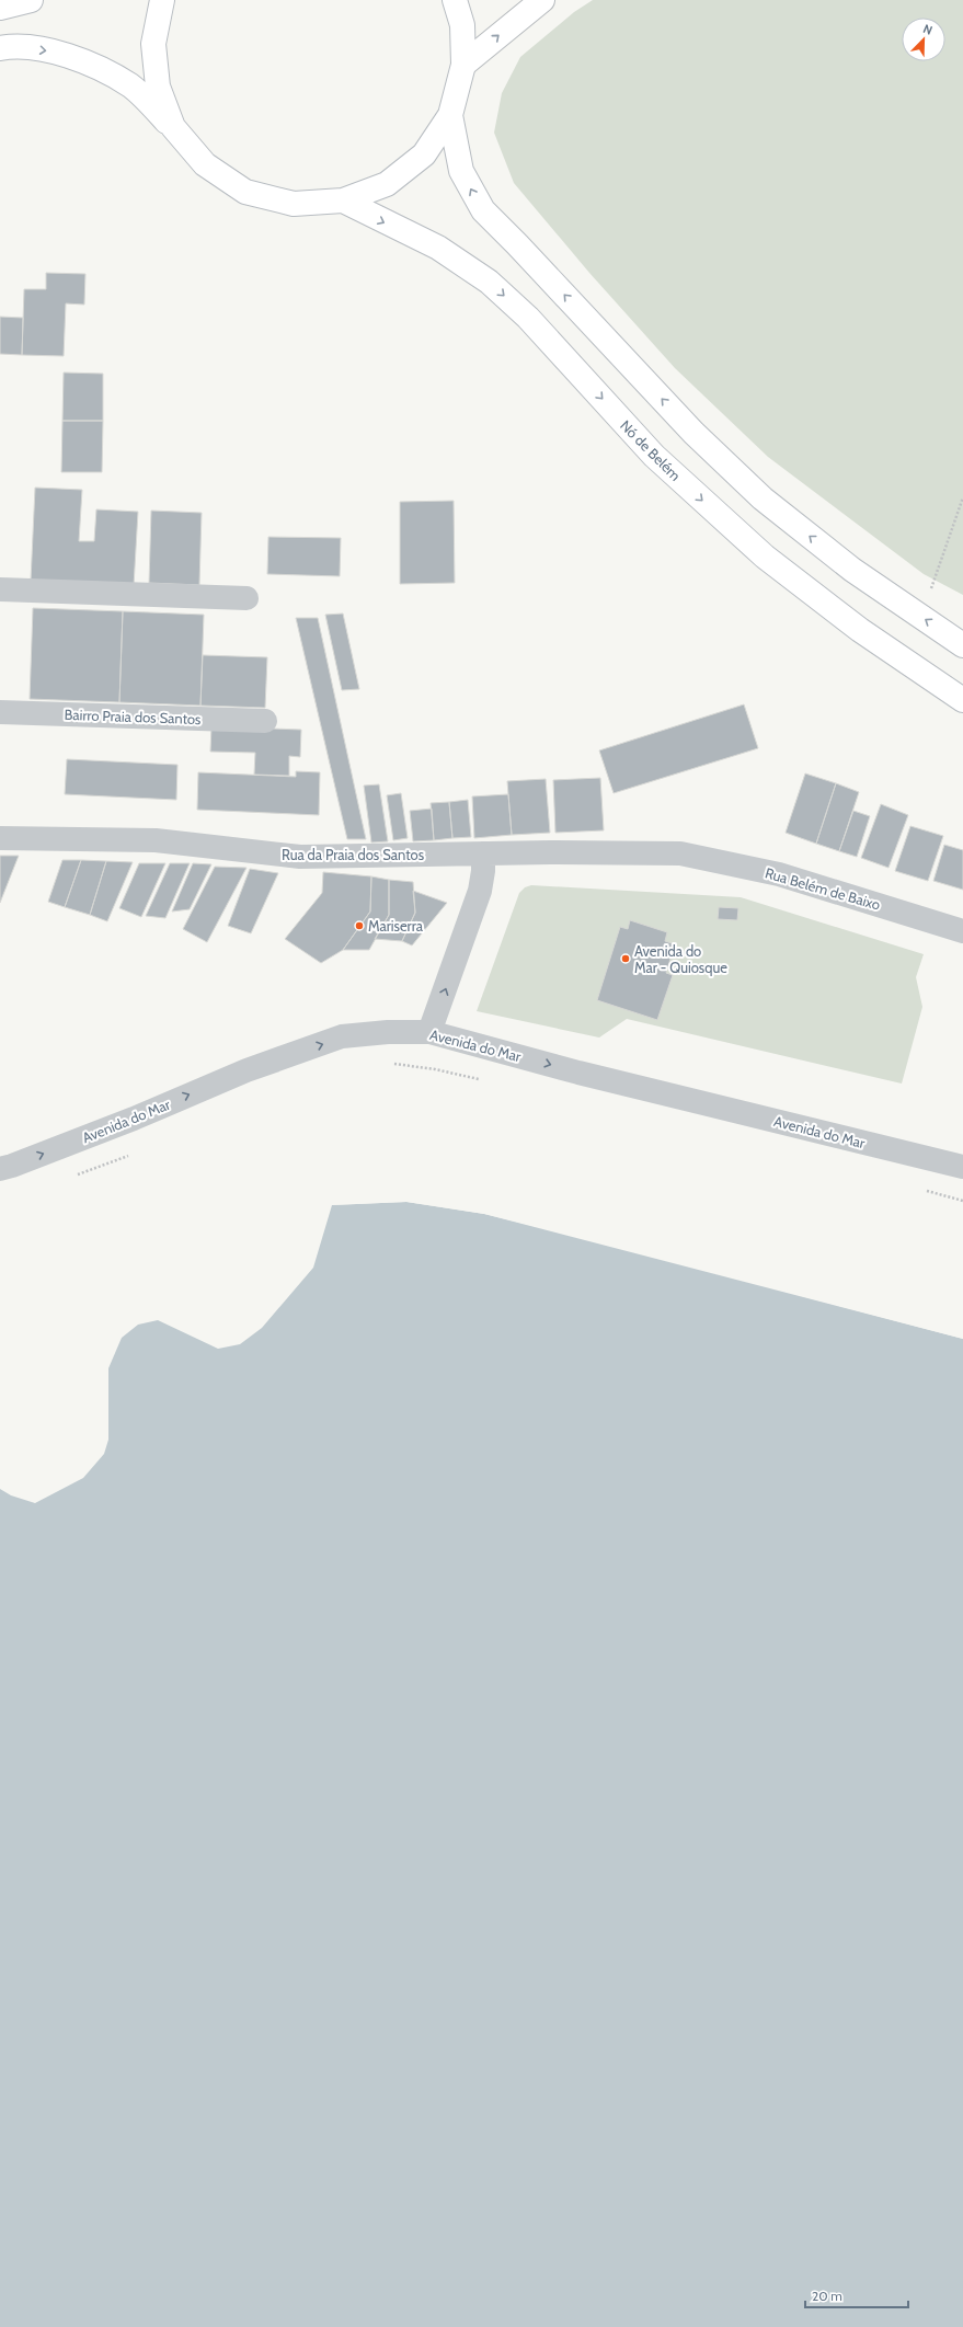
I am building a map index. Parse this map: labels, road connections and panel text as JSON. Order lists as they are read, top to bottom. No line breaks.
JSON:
{"streets":{"main road":["Nó de Belém"],"street":["Bairro Praia dos Santos","Rua da Praia dos Santos","Rua Belém de Baixo","Avenida do Mar"]},"crossings":[["Rua da Praia dos Santos","Rua Belém de Baixo"]],"one_way":["Avenida do Mar"],"places":["Mariserra","Avenida do Mar - Quiosque"],"scale_bar":"20 m","north":"top right"}
